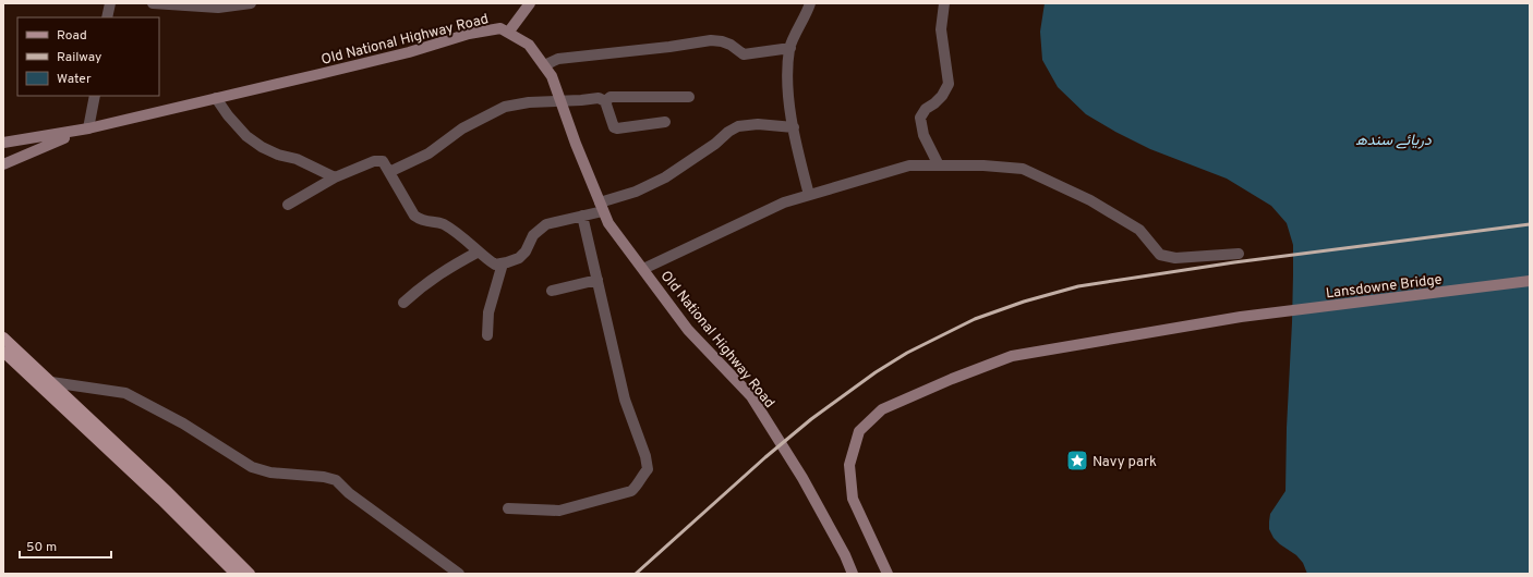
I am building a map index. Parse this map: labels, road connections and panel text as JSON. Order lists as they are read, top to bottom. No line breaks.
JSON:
{"streets":{"main road":["Old National Highway Road","Lansdowne Bridge"]},"water":["دریائے سندھ"],"places":{"place":["Navy park"]},"legend":["Road","Railway","Water"],"scale_bar":"50 m"}
